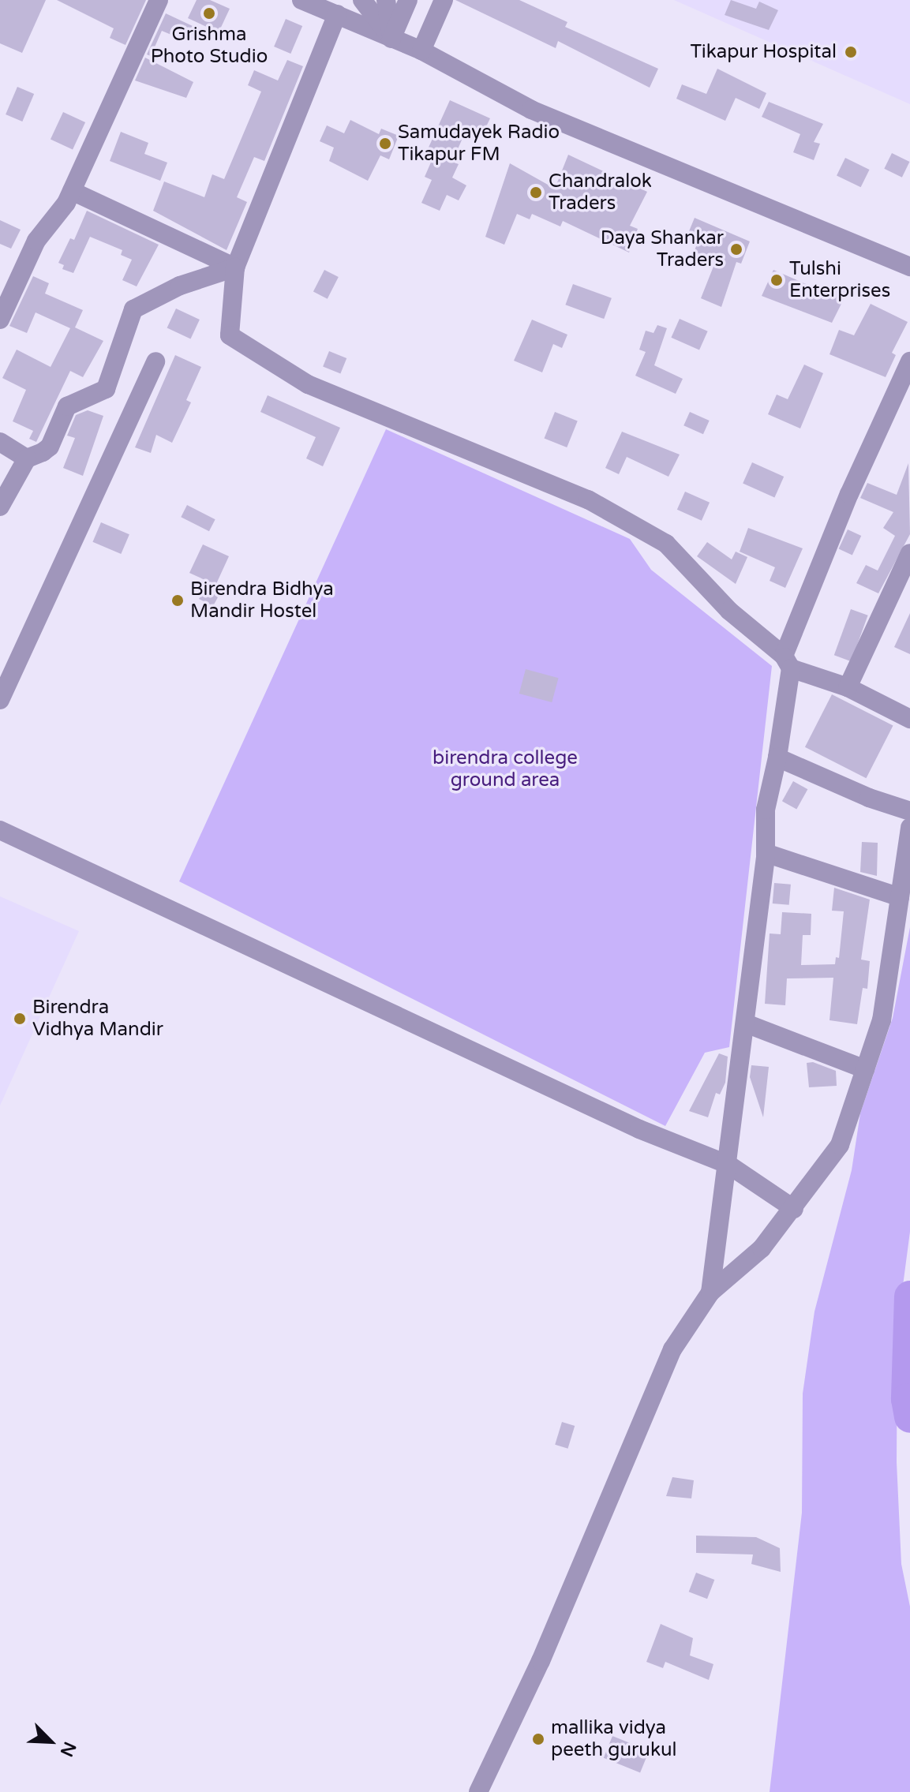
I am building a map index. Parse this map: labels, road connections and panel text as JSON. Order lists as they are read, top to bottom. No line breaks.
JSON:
{"parks":["birendra college ground area"],"places":["Grishma Photo Studio","Tikapur Hospital","Samudayek Radio Tikapur FM","Chandralok Traders","Daya Shankar Traders","Tulshi Enterprises","Birendra Bidhya Mandir Hostel","Birendra Vidhya Mandir","mallika vidya peeth gurukul"],"north":"bottom right"}
